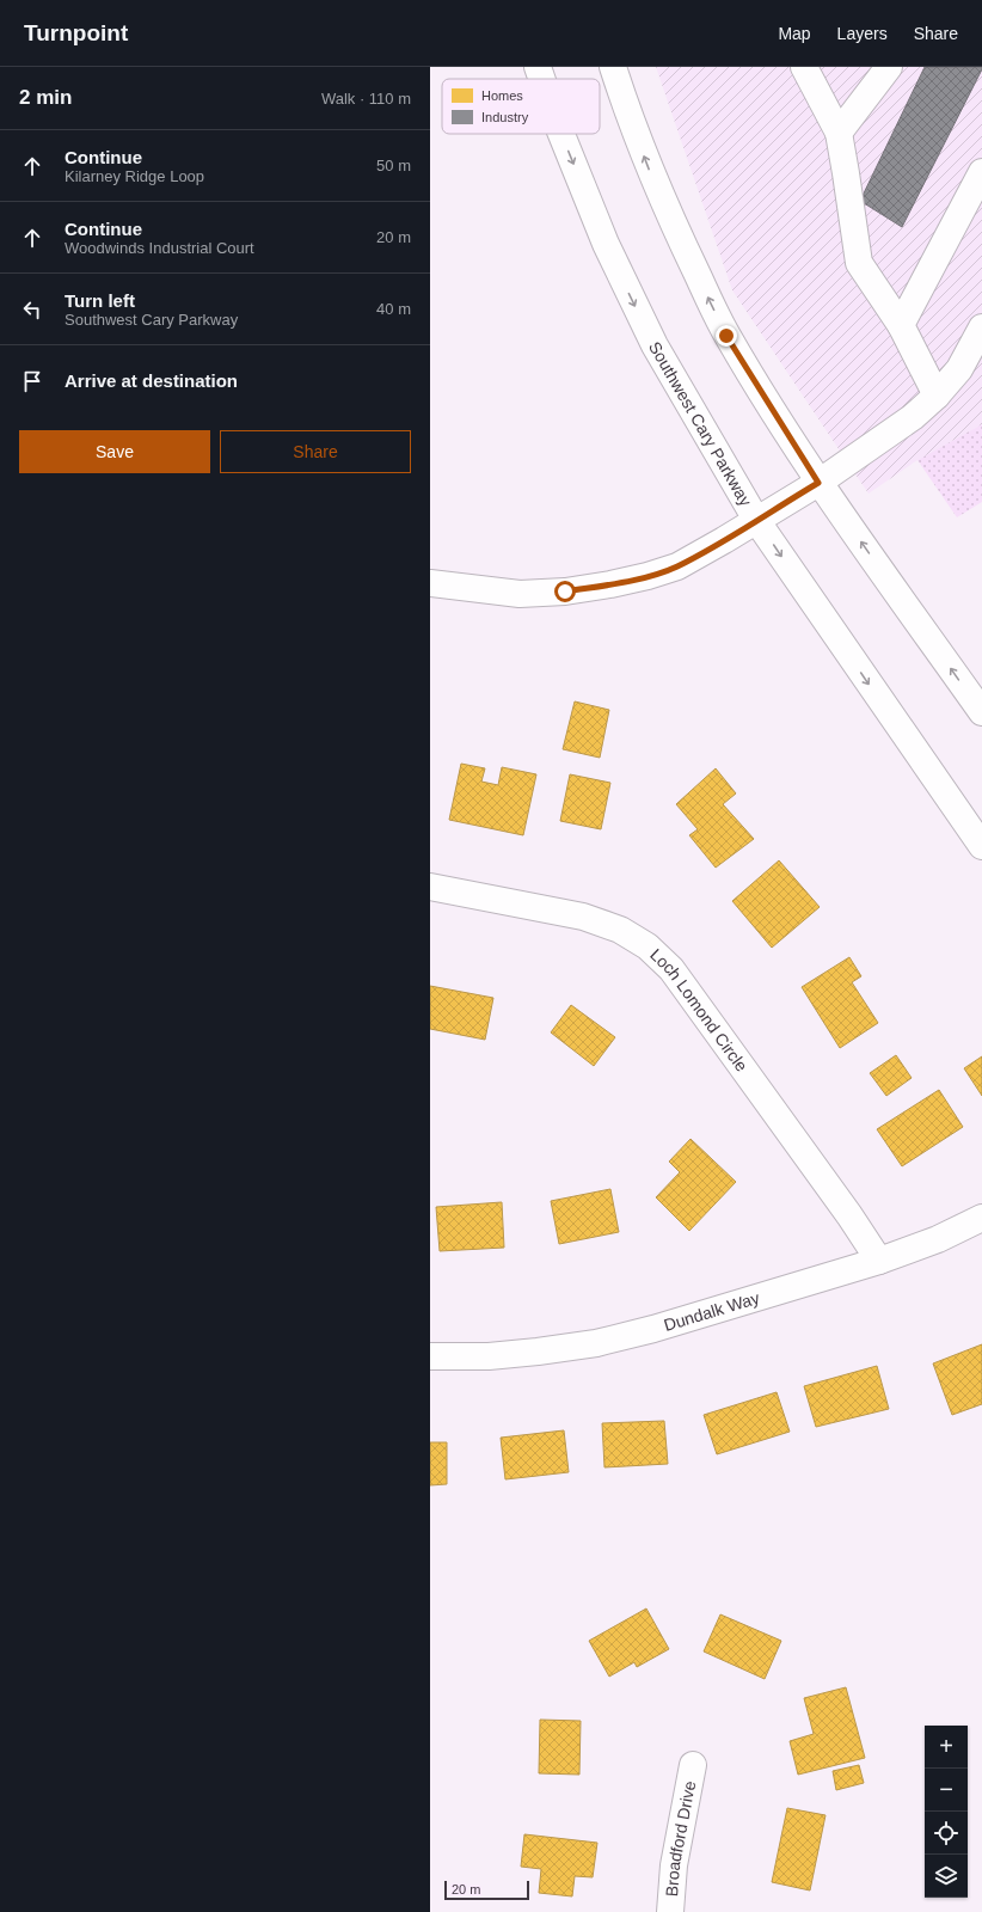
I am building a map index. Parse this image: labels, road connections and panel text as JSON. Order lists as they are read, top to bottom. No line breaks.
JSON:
{"streets":{"street":["Southwest Cary Parkway","Loch Lomond Circle","Dundalk Way","Broadford Drive"]},"crossings":[["Loch Lomond Circle","Dundalk Way"]],"legend":["Homes","Industry"],"scale_bar":"20 m","page":{"header":"Turnpoint","nav":["Map","Layers","Share"],"heading":["2 min","Walk · 110 m"],"list":[["Continue","Kilarney Ridge Loop","50 m"],["Continue","Woodwinds Industrial Court","20 m"],["Turn left","Southwest Cary Parkway","40 m"],"Arrive at destination"],"buttons":["Save","Share"],"map_buttons":["+","−"],"scale":"20 m"}}
